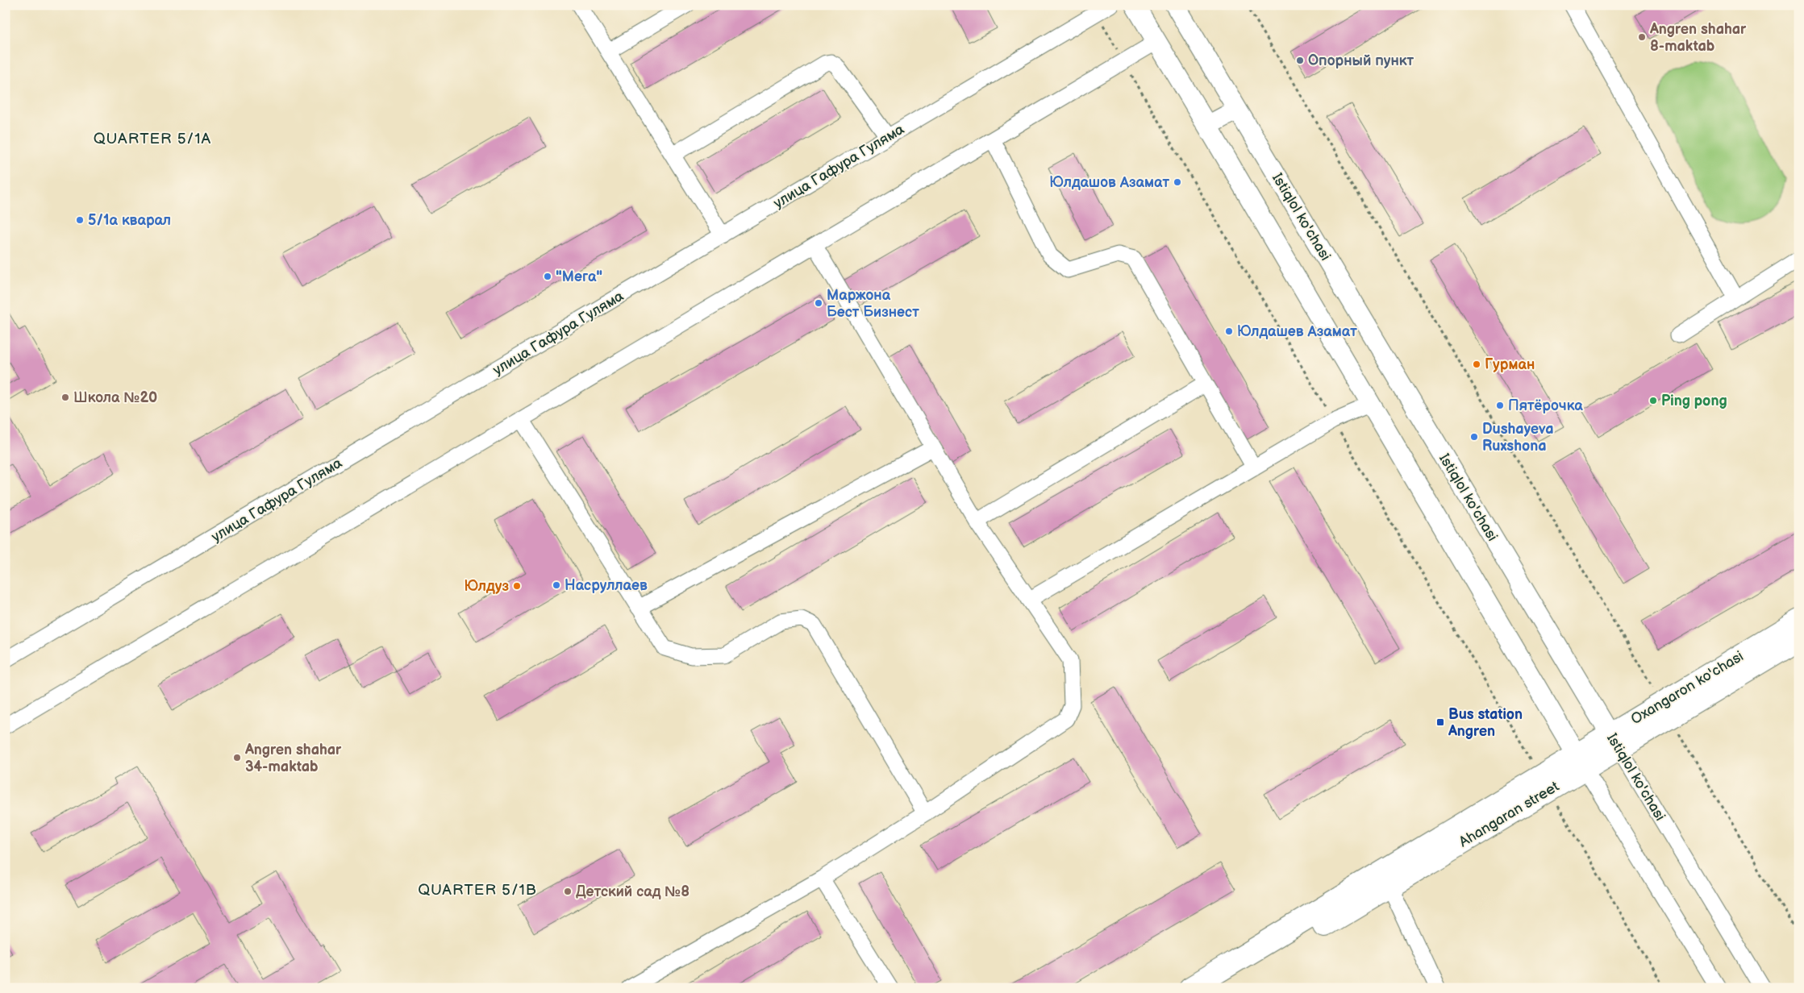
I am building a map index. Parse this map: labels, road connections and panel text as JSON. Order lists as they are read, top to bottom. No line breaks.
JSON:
{"streets":{"highway":["Oxangaron ko'chasi","Ahangaran street"],"main road":["Istiqlol ko'chasi"],"street":["улица Гафура Гуляма"]},"crossings":[["Istiqlol ko'chasi","Ahangaran street"],["Oxangaron ko'chasi","Ahangaran street"]],"districts":["QUARTER 5/1A","QUARTER 5/1B"],"places":{"other":["Angren shahar 8-maktab","Опорный пункт","Юлдашов Азамат","5/1а кварал","\"Мега\"","Маржона Бест Бизнест","Юлдашев Азамат","Гурман","Школа №20","Ping pong","Пятёрочка","Dushayeva Ruxshona","Насруллаев","Юлдуз","Angren shahar 34-maktab","Детский сад №8"],"transit":["Bus station Angren"]}}
